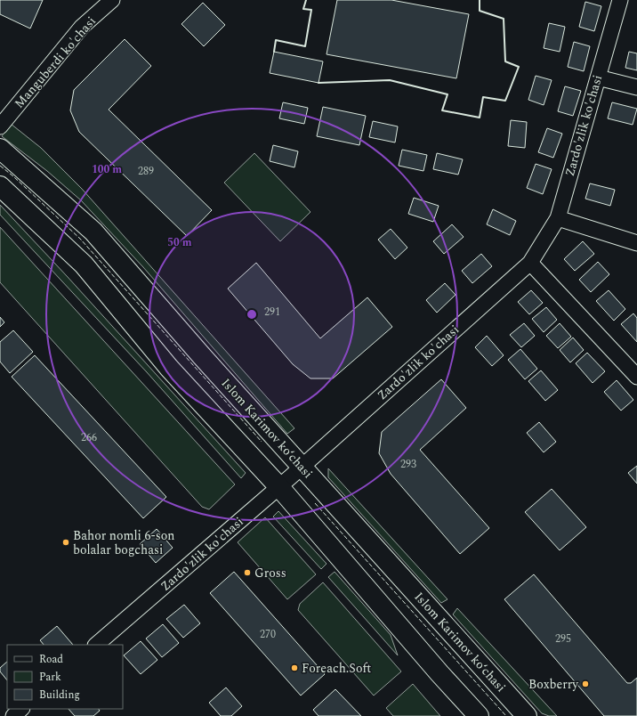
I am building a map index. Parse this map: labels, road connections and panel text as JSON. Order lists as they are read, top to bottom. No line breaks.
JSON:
{"streets":{"main road":["Islom Karimov ko‘chasi"],"street":["Manguberdi ko'chasi","Zardo'zlik ko'chasi"]},"crossings":[["Zardo'zlik ko'chasi","Islom Karimov ko‘chasi"]],"places":["Bahor nomli 6-son bolalar bogchasi","Gross","Foreach.Soft","Boxberry"],"house_numbers":["289","291","266","293","270","295"],"legend":["Road","Park","Building"],"rings":["100 m","50 m"]}
